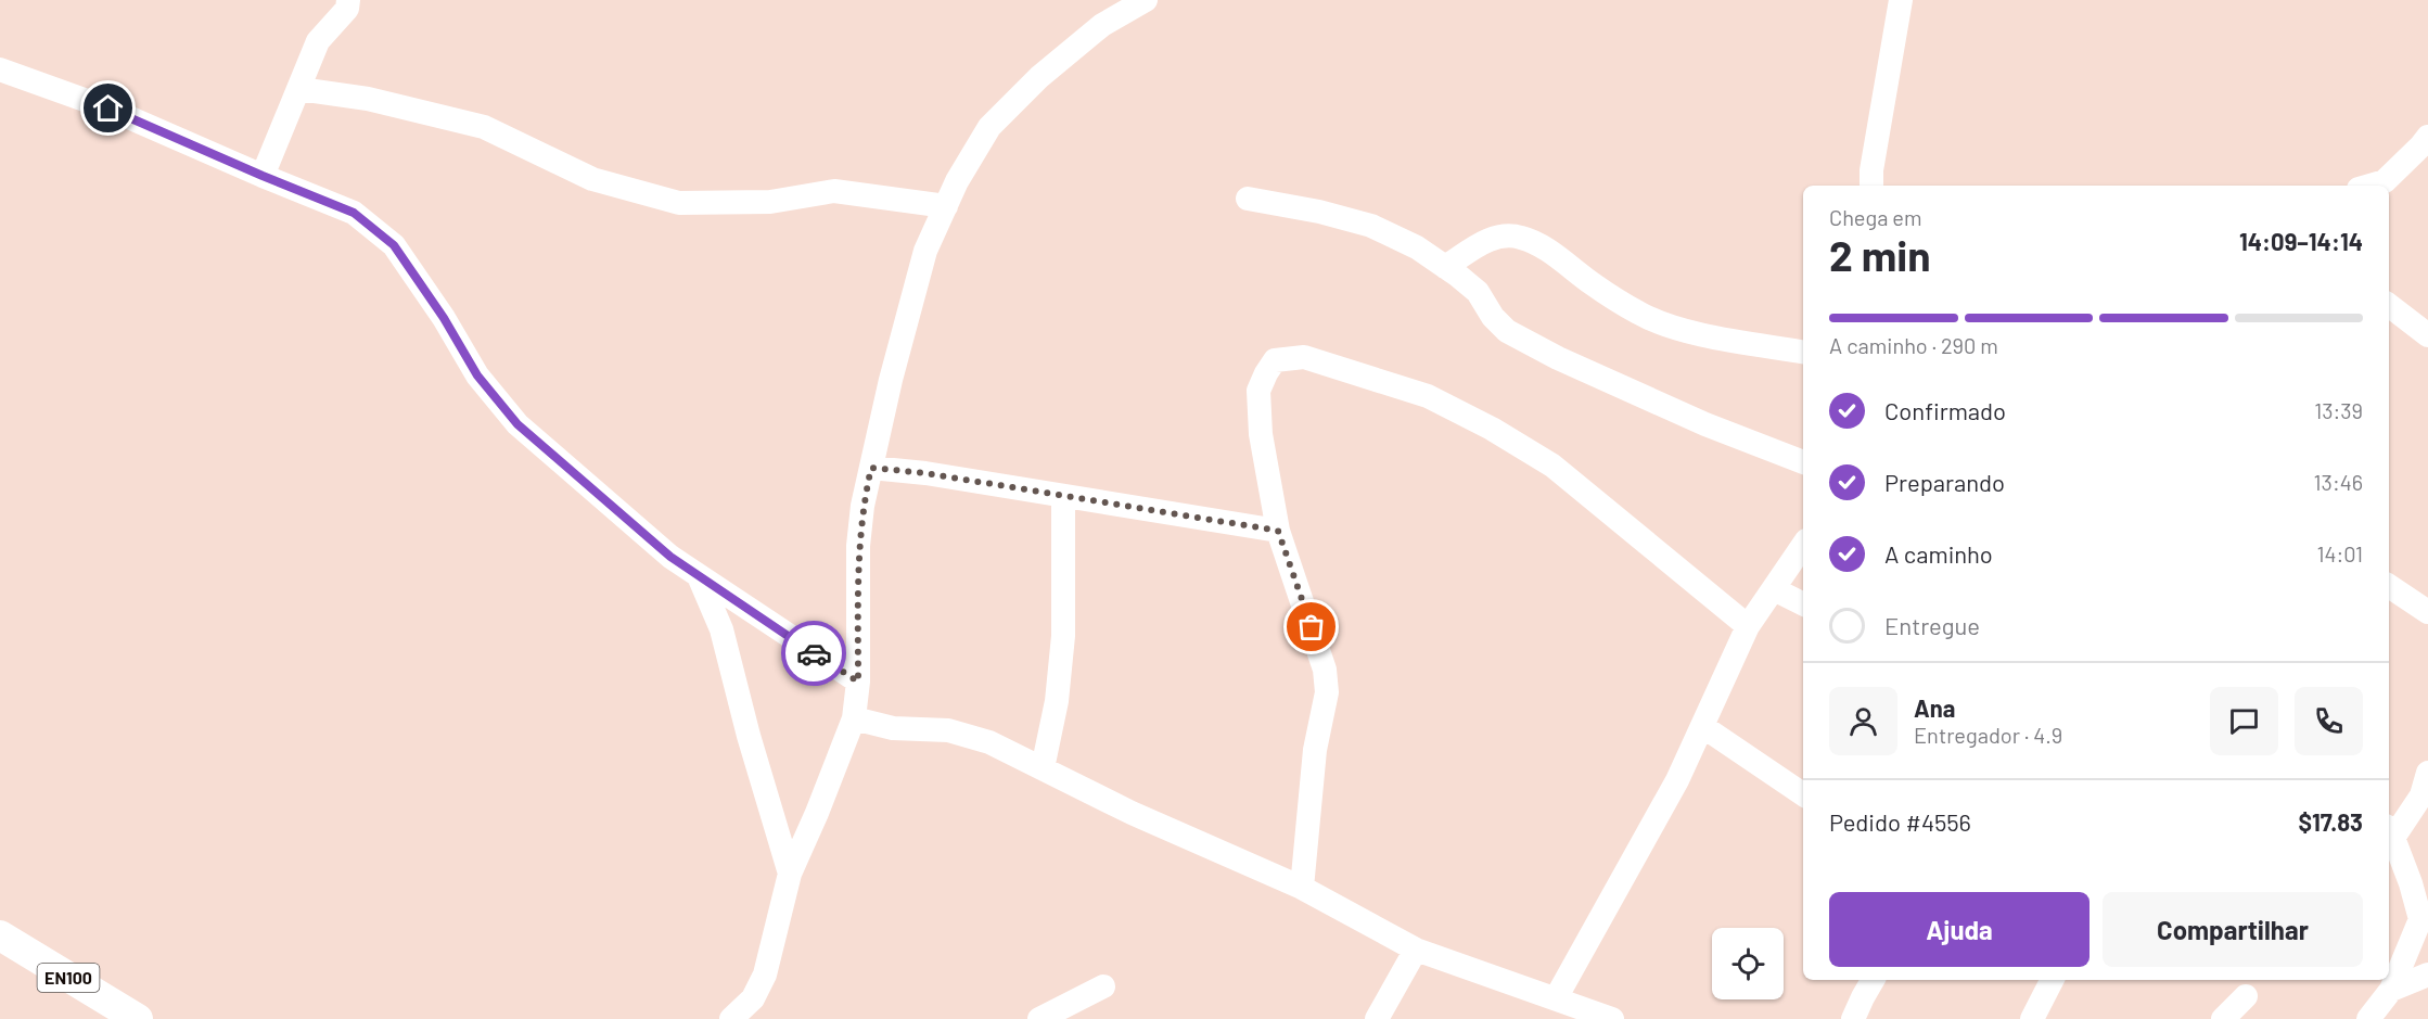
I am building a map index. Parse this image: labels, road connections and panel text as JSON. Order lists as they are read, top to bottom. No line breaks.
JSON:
{"streets":{"main road":["EN100"]},"page":{"heading":["2 min","Chega em","14:09–14:14"],"panel":["Ana","Entregador · 4.9","Pedido #4556","$17.83"],"bar":"A caminho · 290 m","list":[["Confirmado","13:39"],["Preparando","13:46"],["A caminho","14:01"],"Entregue"],"buttons":["Ajuda","Compartilhar"]}}
